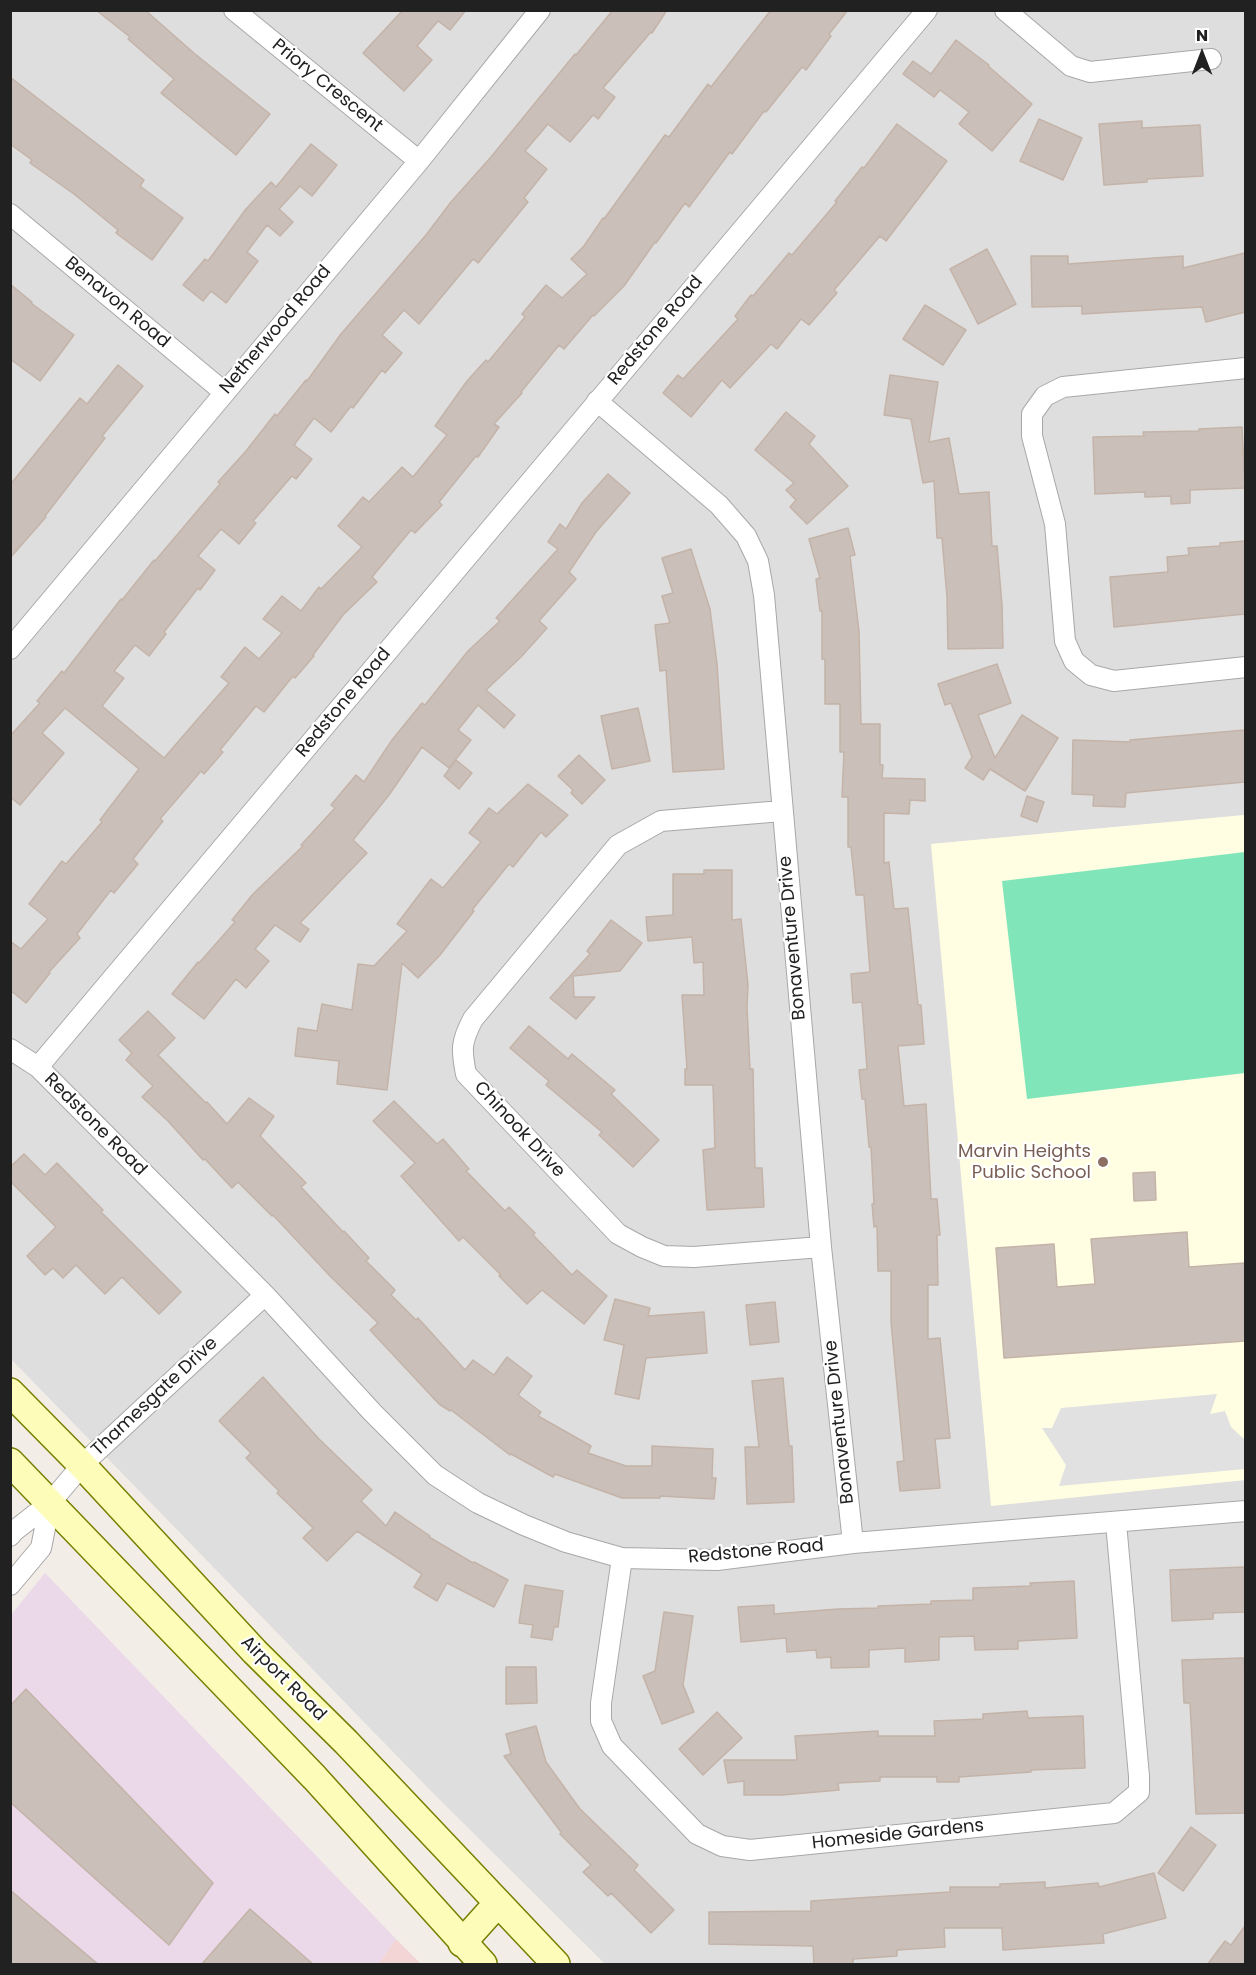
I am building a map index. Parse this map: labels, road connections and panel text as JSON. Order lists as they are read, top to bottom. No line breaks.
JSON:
{"streets":{"main road":["Airport Road"],"street":["Priory Crescent","Benavon Road","Netherwood Road","Redstone Road","Bonaventure Drive","Chinook Drive","Thamesgate Drive","Homeside Gardens"]},"crossings":[["Priory Crescent","Netherwood Road"],["Benavon Road","Netherwood Road"],["Redstone Road","Bonaventure Drive"],["Redstone Road","Thamesgate Drive"],["Redstone Road","Homeside Gardens"],["Bonaventure Drive","Chinook Drive"],["Thamesgate Drive","Airport Road"]],"places":["Marvin Heights Public School"],"north":"top"}
